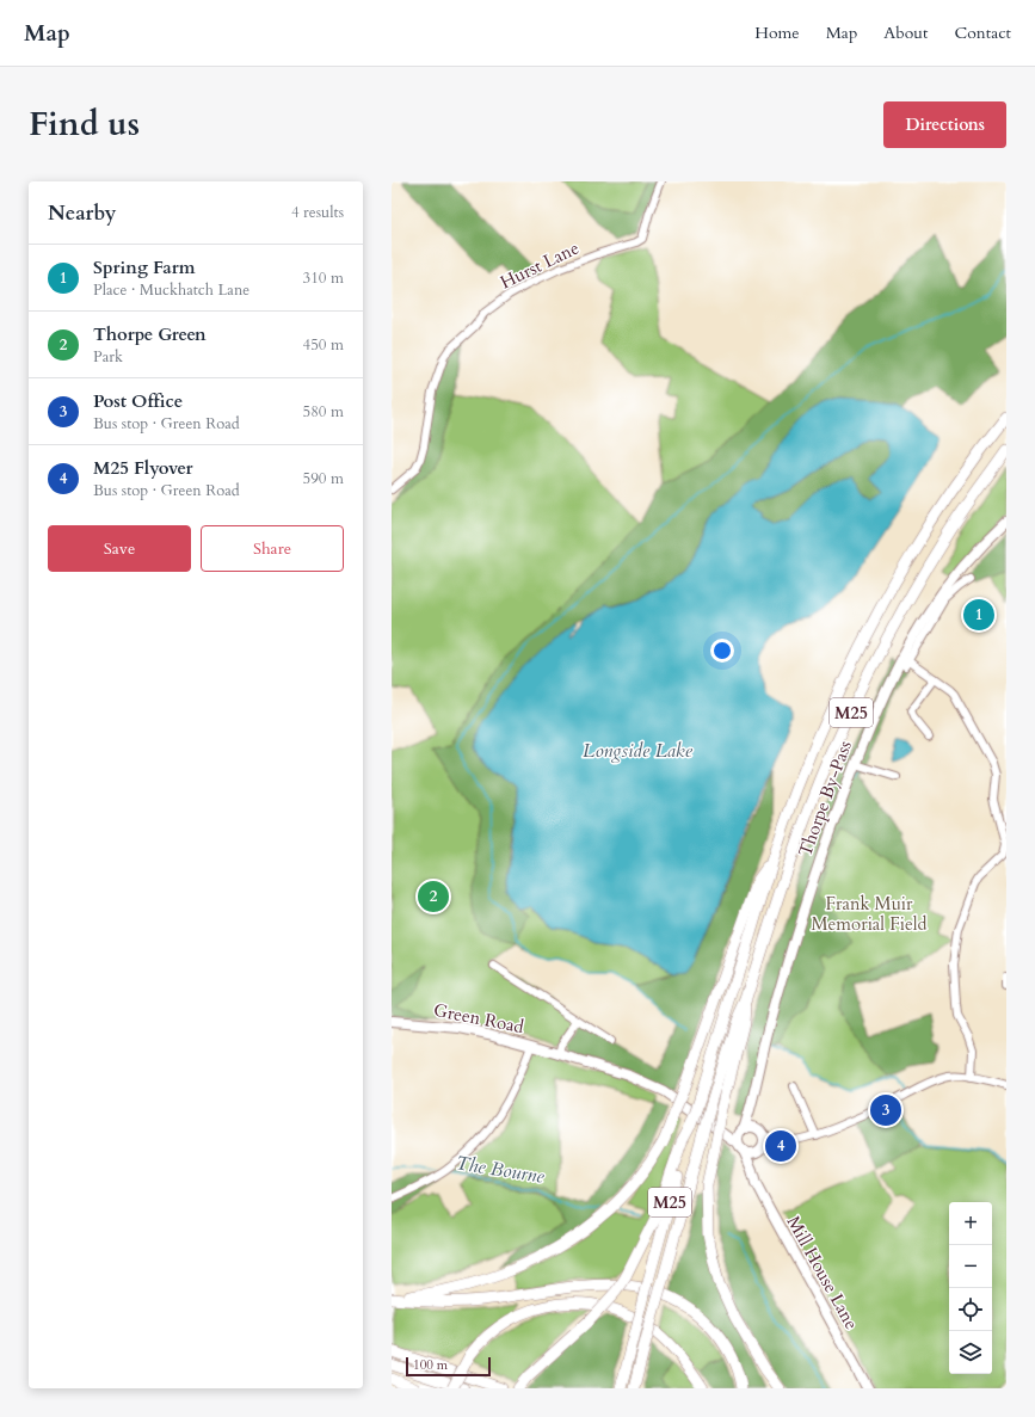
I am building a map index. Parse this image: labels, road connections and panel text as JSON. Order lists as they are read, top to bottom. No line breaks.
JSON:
{"streets":{"highway":["M25"],"main road":["Thorpe By-Pass","Green Road","Mill House Lane"],"street":["Hurst Lane"]},"crossings":[["Thorpe By-Pass","Green Road"],["Thorpe By-Pass","Mill House Lane"],["Green Road","Mill House Lane"]],"water":["Longside Lake","The Bourne"],"parks":["Frank Muir Memorial Field"],"scale_bar":"100 m","page":{"header":"Map","nav":["Home","Map","About","Contact"],"title":"Find us","buttons":["Directions",["Save","Share"]],"heading":["Nearby","4 results"],"list":[{"mark":"1","name":"Spring Farm","note":"Place · Muckhatch Lane","value":"310 m"},{"mark":"2","name":"Thorpe Green","note":"Park","value":"450 m"},{"mark":"3","name":"Post Office","note":"Bus stop · Green Road","value":"580 m"},{"mark":"4","name":"M25 Flyover","note":"Bus stop · Green Road","value":"590 m"}],"pins":["1","2","3","4"],"map_buttons":["+","−"],"scale":"100 m"}}
